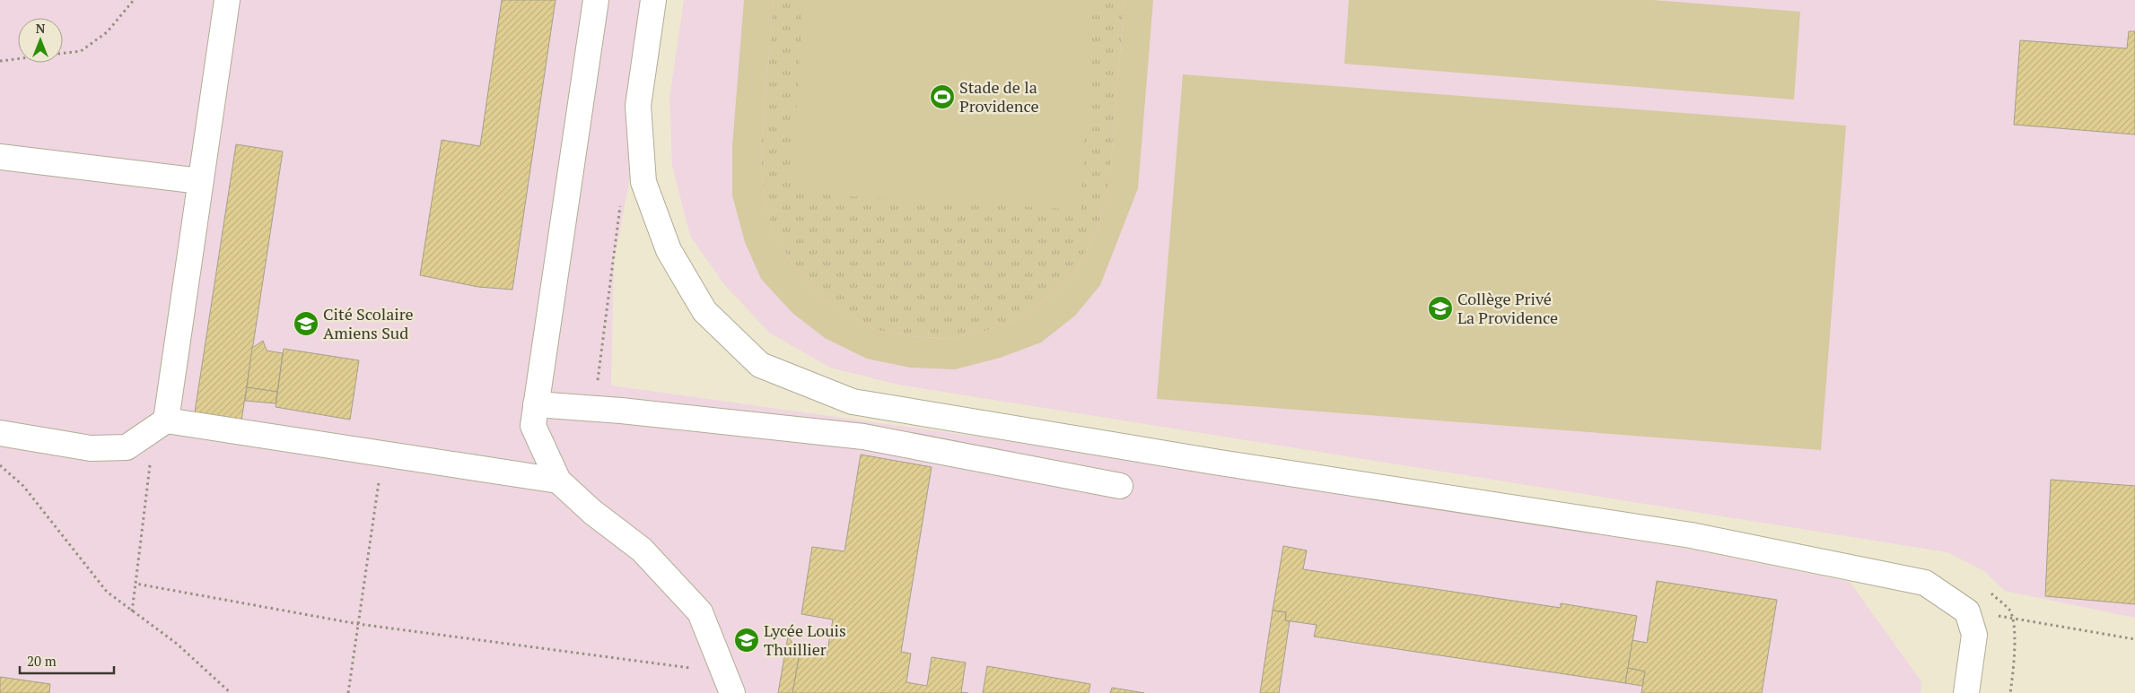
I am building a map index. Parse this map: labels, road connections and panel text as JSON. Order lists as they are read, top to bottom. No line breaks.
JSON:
{"places":{"sports":["Stade de la Providence"],"school or university":["Collège Privé La Providence","Cité Scolaire Amiens Sud","Lycée Louis Thuillier"]},"scale_bar":"20 m","north":"top"}
